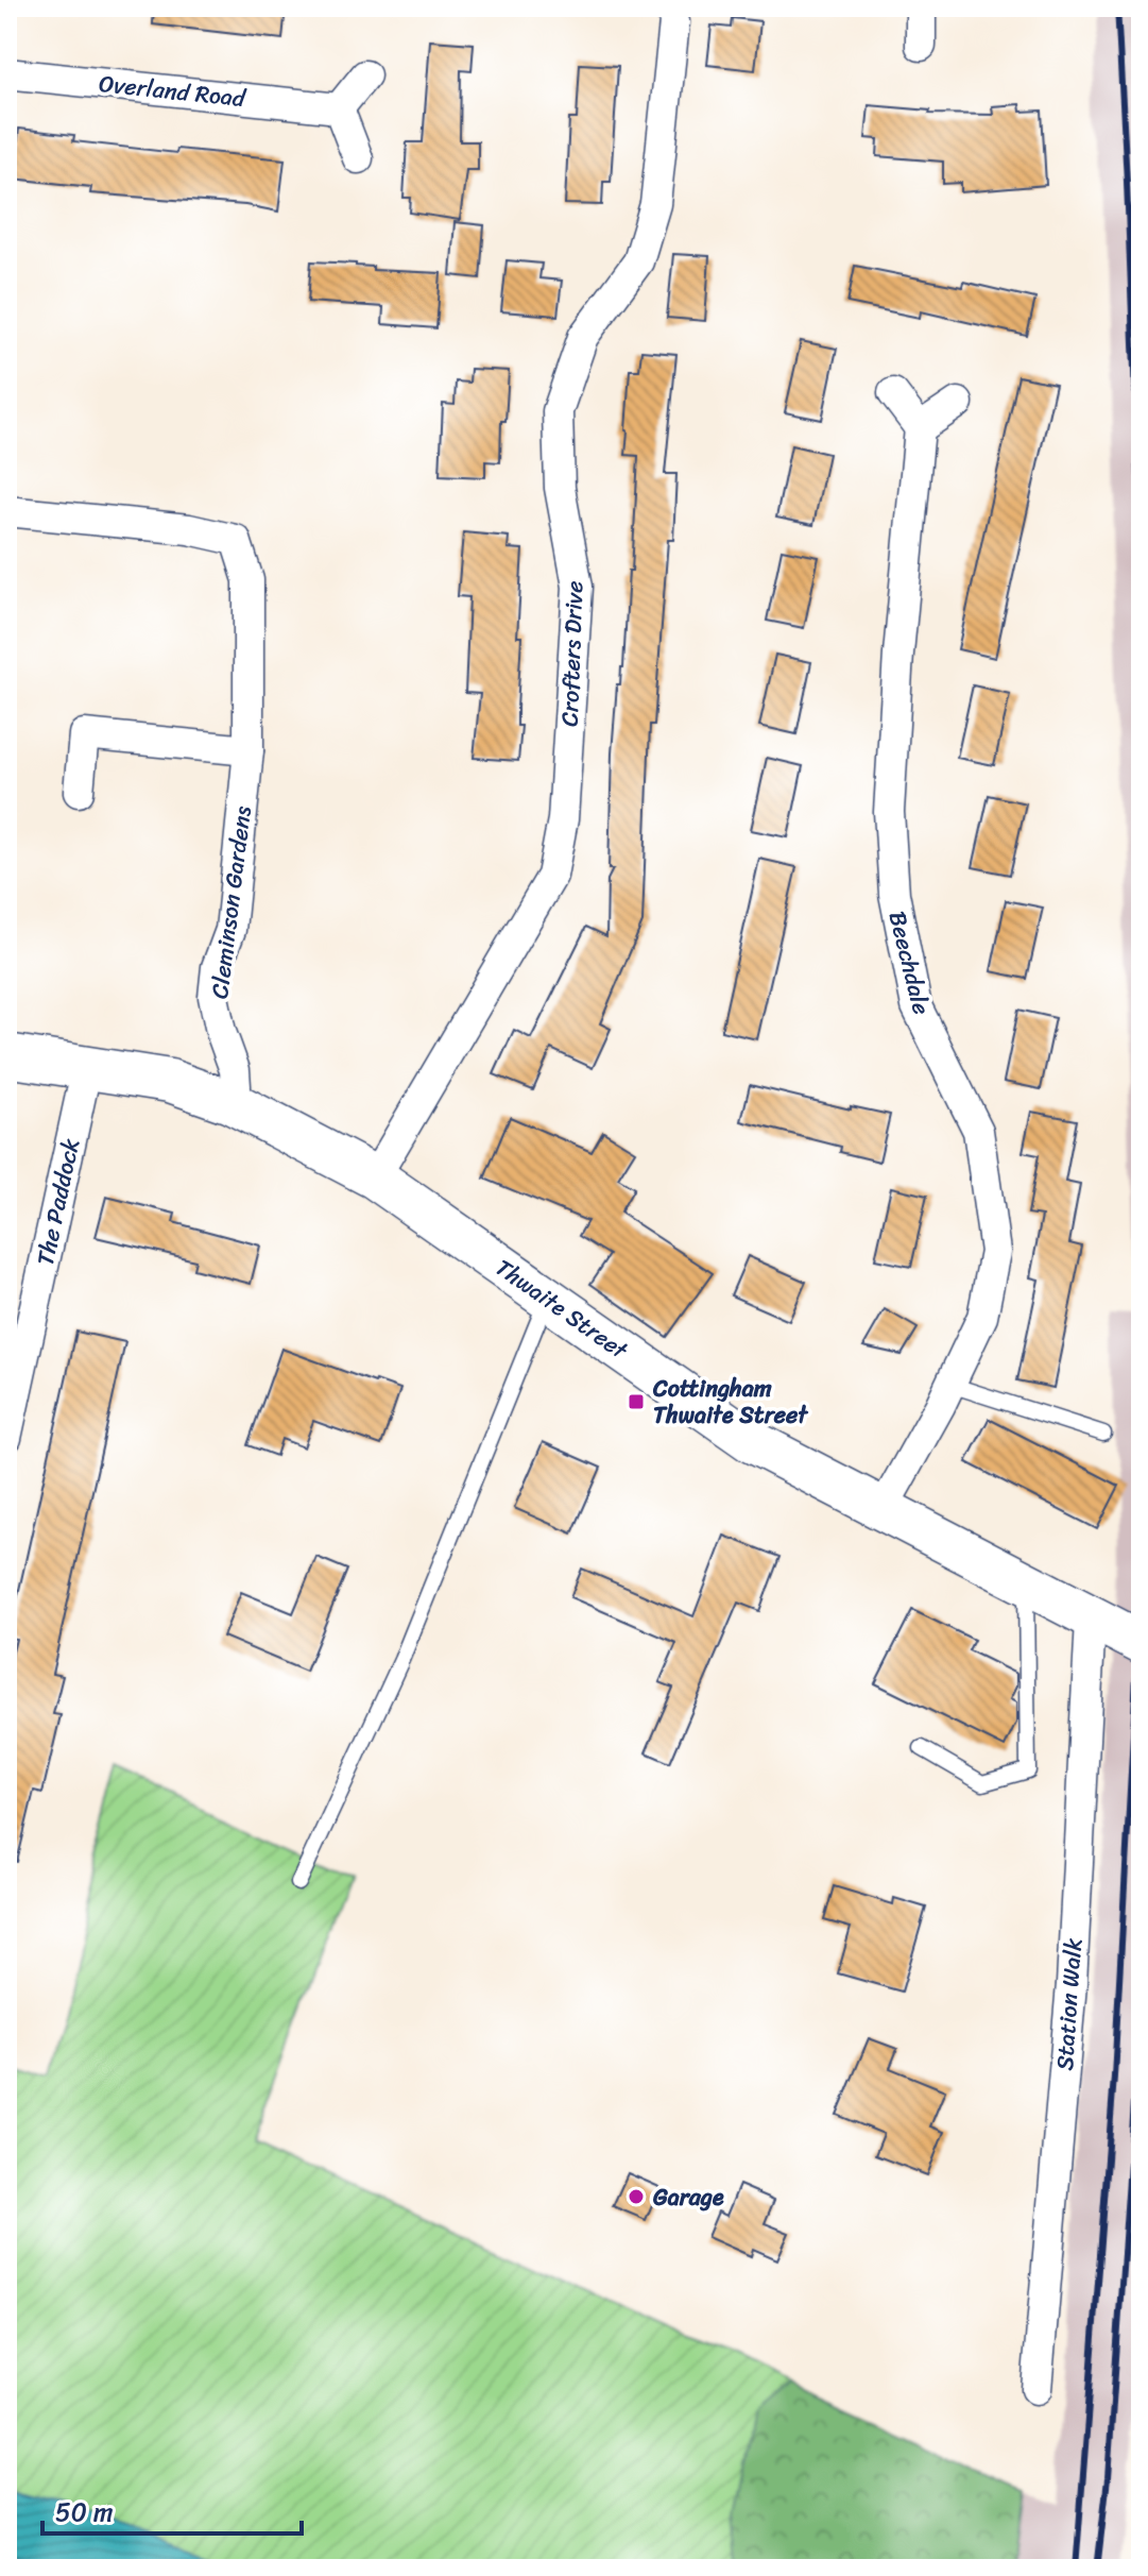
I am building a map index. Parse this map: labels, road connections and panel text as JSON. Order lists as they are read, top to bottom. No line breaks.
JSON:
{"streets":{"main road":["Thwaite Street"],"street":["Overland Road","Crofters Drive","Cleminson Gardens","Beechdale","The Paddock","Station Walk"]},"crossings":[["Crofters Drive","Thwaite Street"],["Cleminson Gardens","Thwaite Street"],["Beechdale","Thwaite Street"],["The Paddock","Thwaite Street"],["Thwaite Street","Station Walk"]],"places":{"transit":["Cottingham Thwaite Street"],"other":["Garage"]},"scale_bar":"50 m"}
